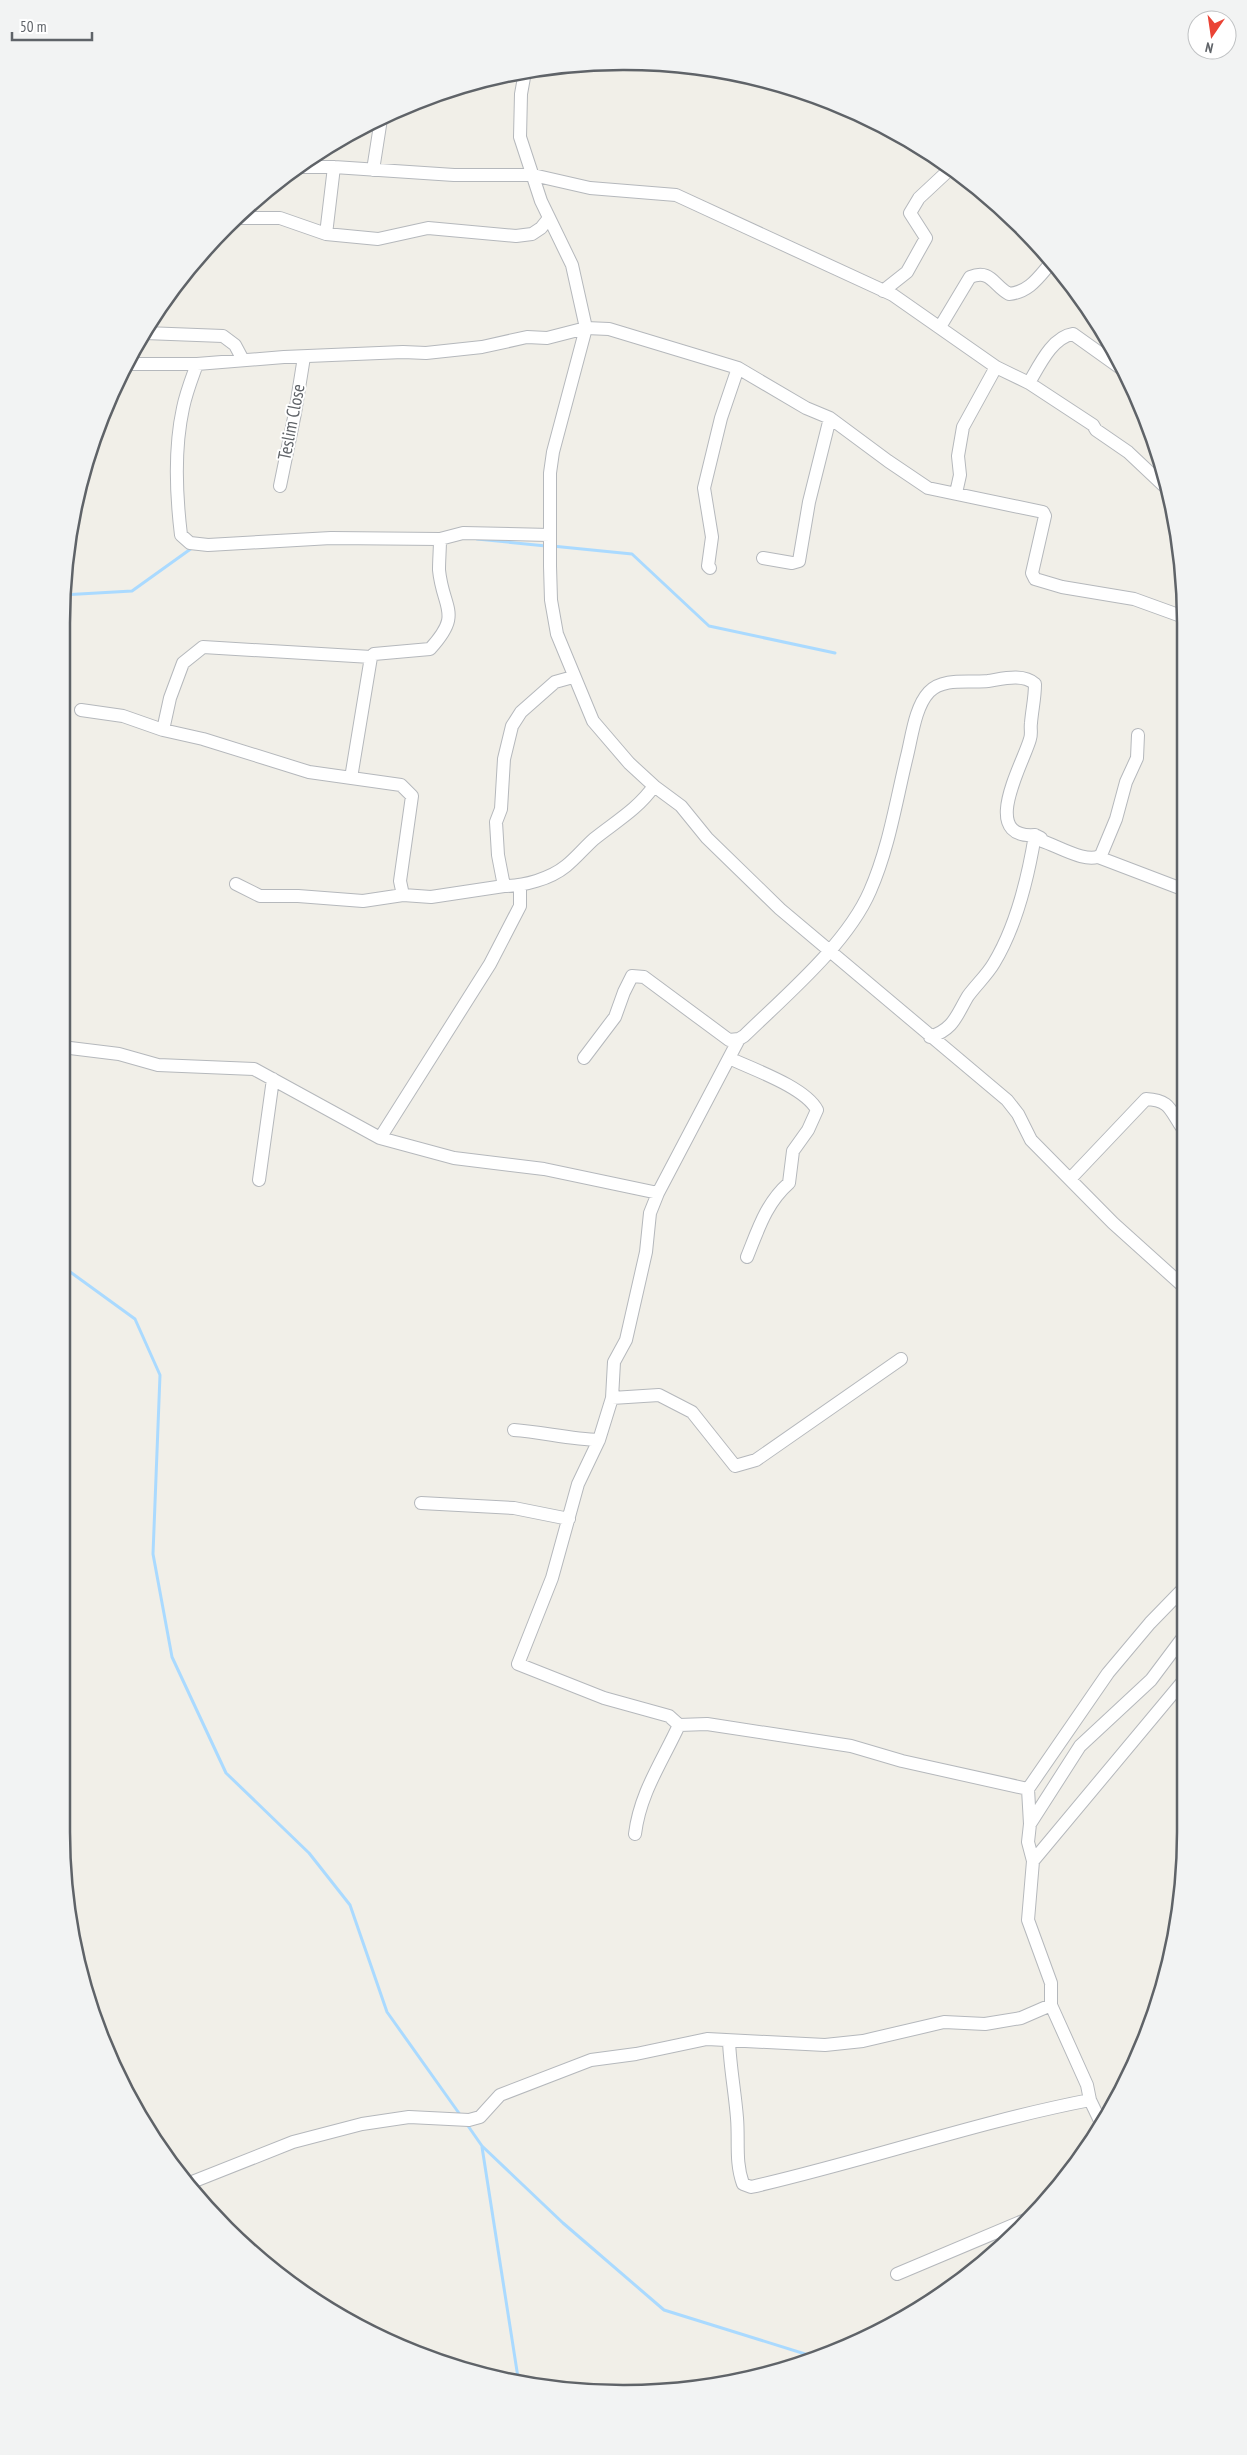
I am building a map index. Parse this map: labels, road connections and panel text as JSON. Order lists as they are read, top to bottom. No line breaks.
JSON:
{"streets":{"street":["Teslim Close"]},"scale_bar":"50 m","north":"bottom"}
